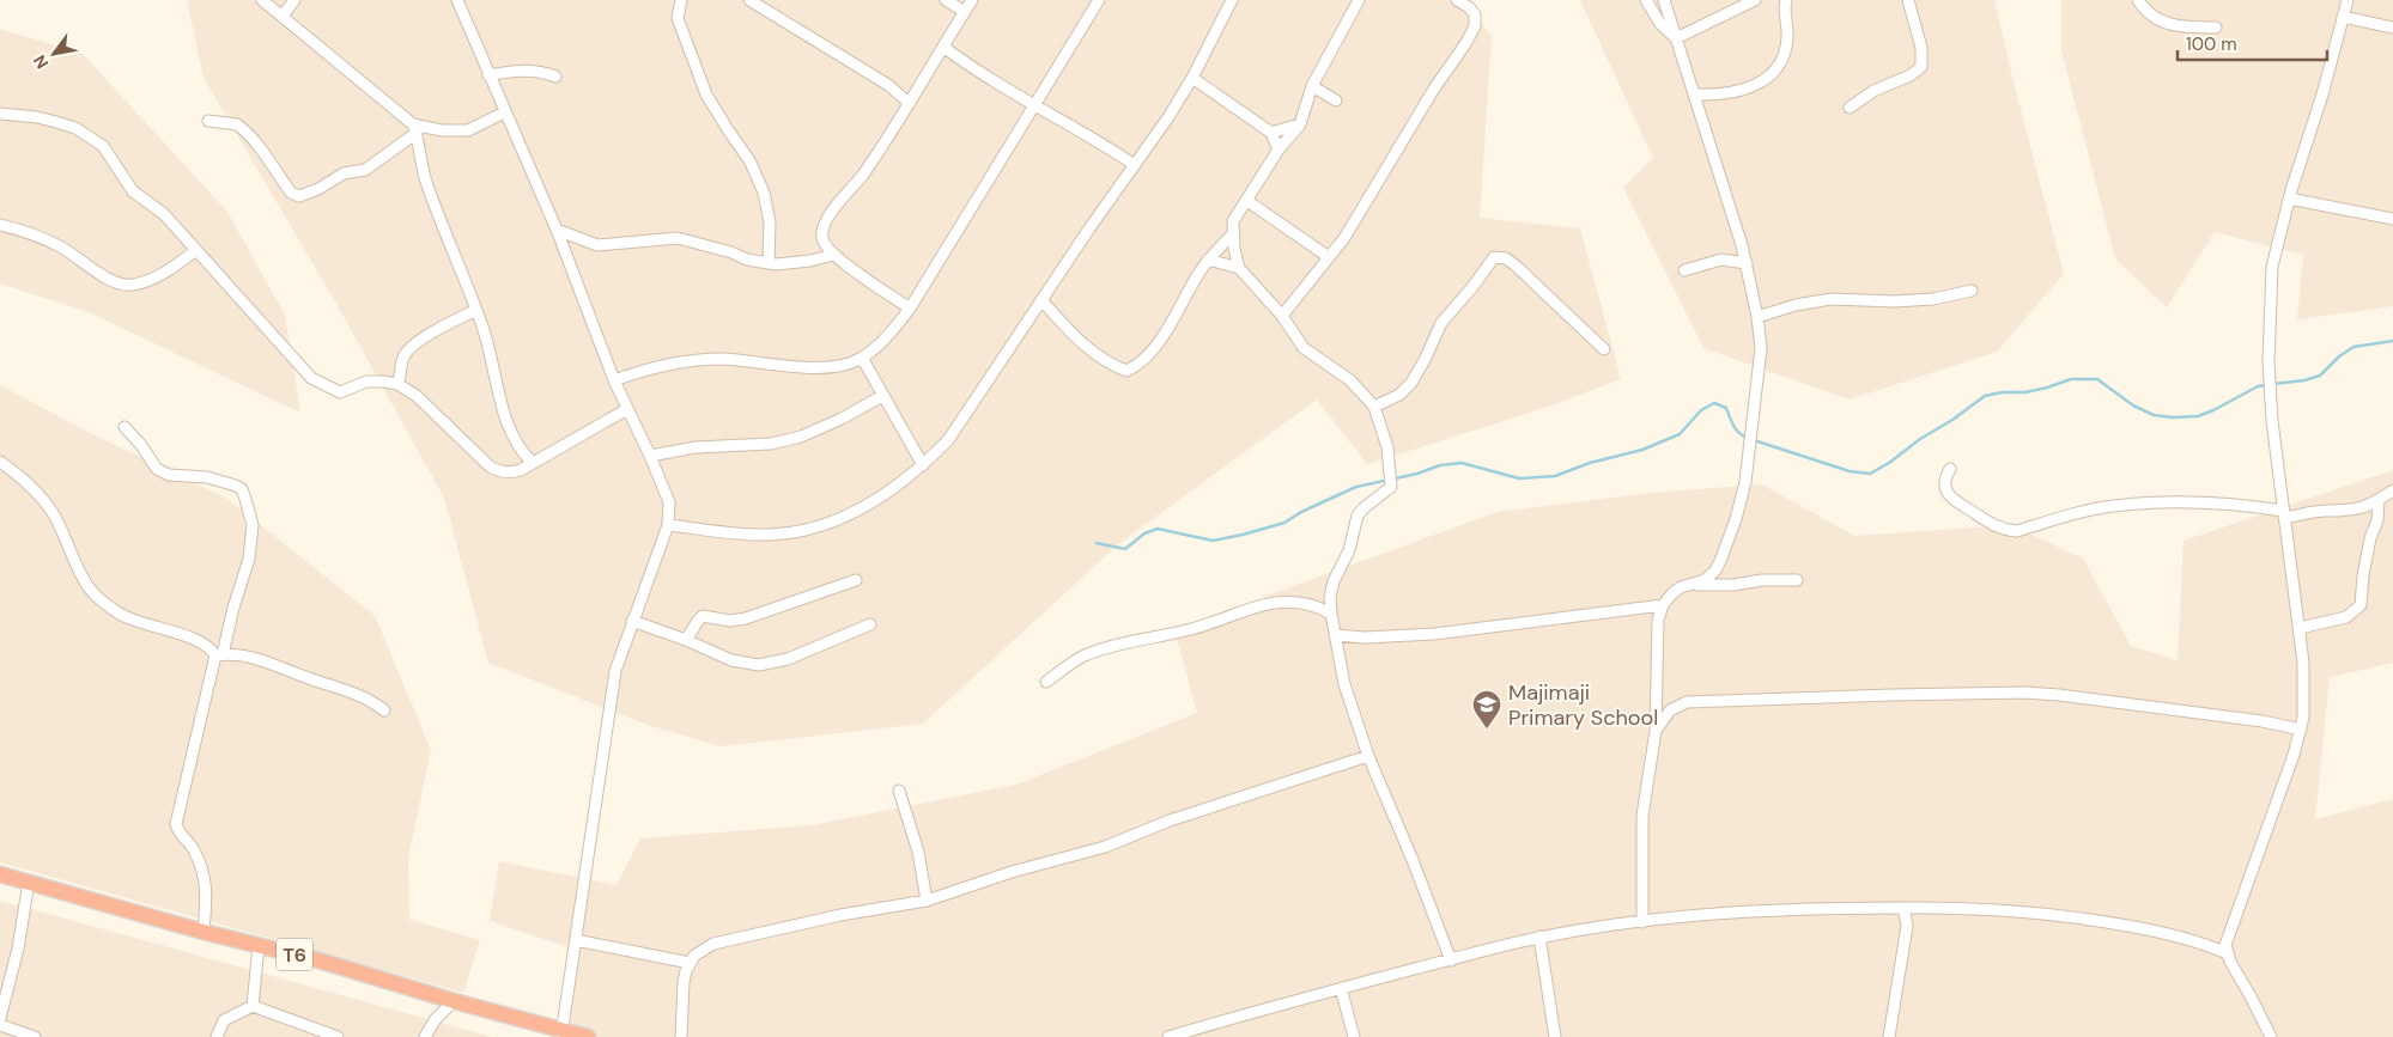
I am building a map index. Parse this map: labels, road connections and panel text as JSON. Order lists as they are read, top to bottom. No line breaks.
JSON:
{"streets":{"highway":["T6"]},"places":{"school or university":["Majimaji Primary School"]},"scale_bar":"100 m","north":"bottom left"}
